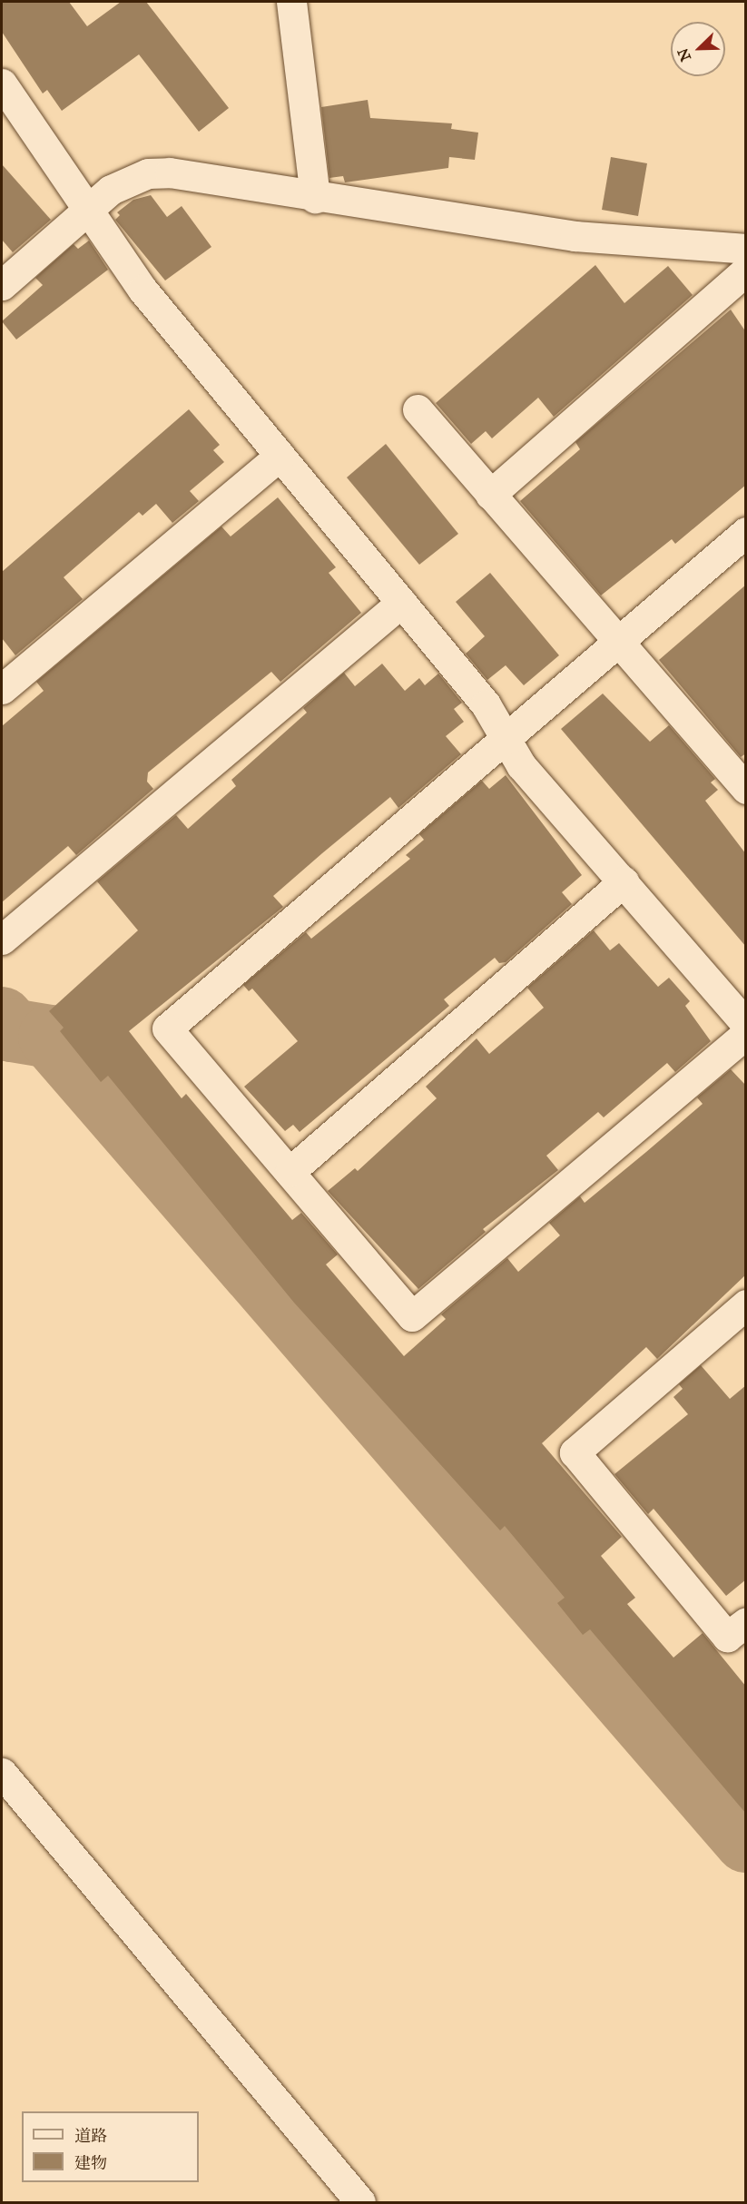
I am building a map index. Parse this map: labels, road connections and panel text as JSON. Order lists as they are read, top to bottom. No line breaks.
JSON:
{"legend":["道路","建物"],"north":"bottom left"}
